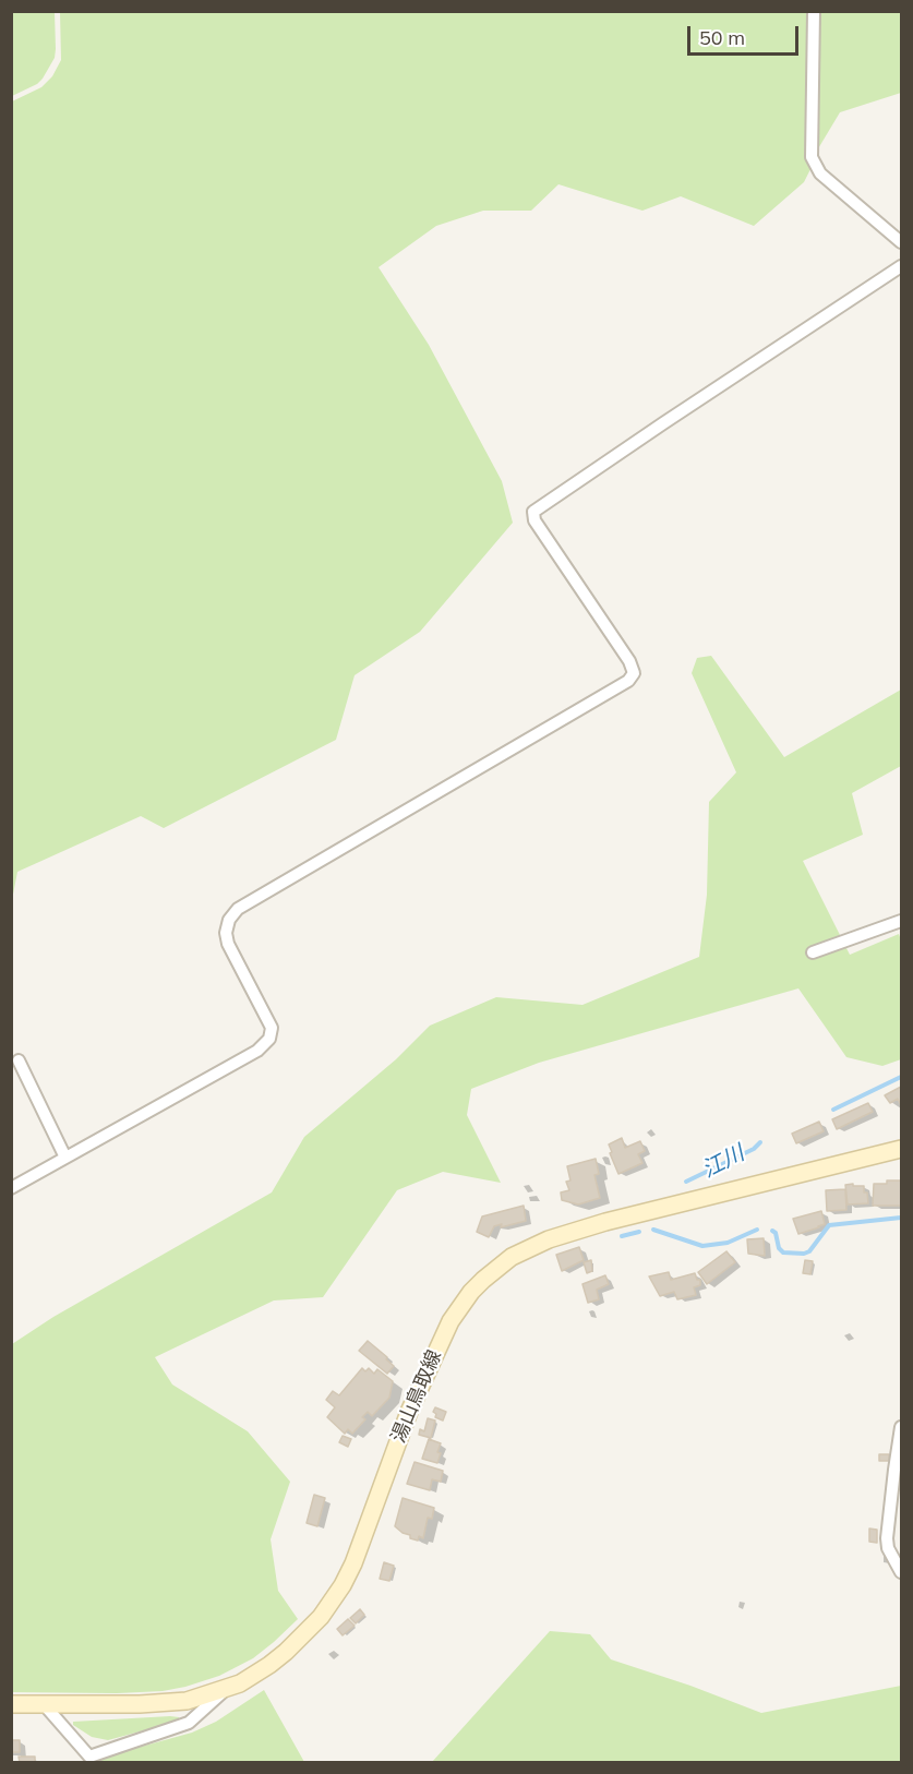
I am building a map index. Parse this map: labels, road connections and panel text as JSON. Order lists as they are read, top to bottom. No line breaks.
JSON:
{"streets":{"main road":["湯山鳥取線"]},"water":["江川"],"scale_bar":"50 m"}
